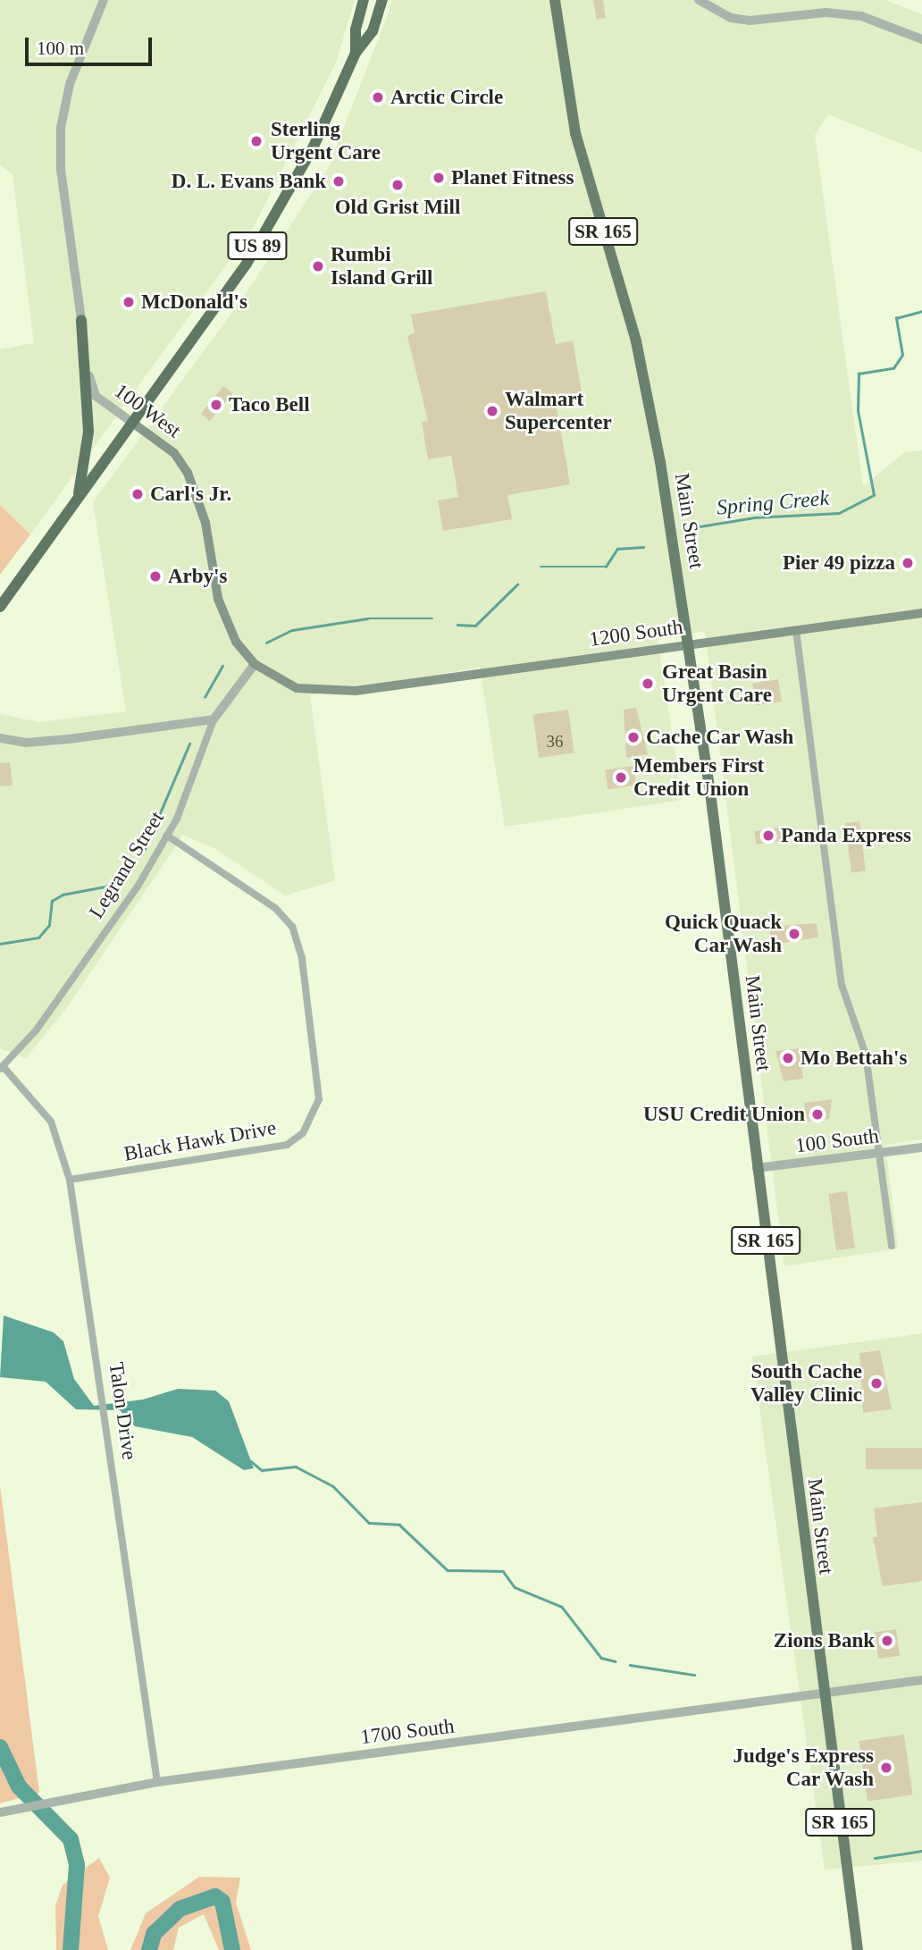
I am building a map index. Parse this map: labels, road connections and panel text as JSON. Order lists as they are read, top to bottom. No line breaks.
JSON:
{"streets":{"highway":["US 89"],"main road":["SR 165","100 West","Main Street","1200 South"],"street":["Legrand Street","Black Hawk Drive","100 South","Talon Drive","1700 South"]},"crossings":[["US 89","100 West"],["100 West","1200 South"],["100 West","Legrand Street"],["Main Street","1200 South"],["Main Street","100 South"],["Main Street","1700 South"],["Legrand Street","Black Hawk Drive"],["Legrand Street","Talon Drive"],["Black Hawk Drive","Talon Drive"],["Talon Drive","1700 South"]],"water":["Spring Creek"],"places":["Arctic Circle","Sterling Urgent Care","Planet Fitness","D. L. Evans Bank","Old Grist Mill","Rumbi Island Grill","McDonald's","Taco Bell","Walmart Supercenter","Carl's Jr.","Pier 49 pizza","Arby's","Great Basin Urgent Care","Cache Car Wash","Members First Credit Union","Panda Express","Quick Quack Car Wash","Mo Bettah's","USU Credit Union","South Cache Valley Clinic","Zions Bank","Judge's Express Car Wash"],"house_numbers":["36"],"scale_bar":"100 m"}
